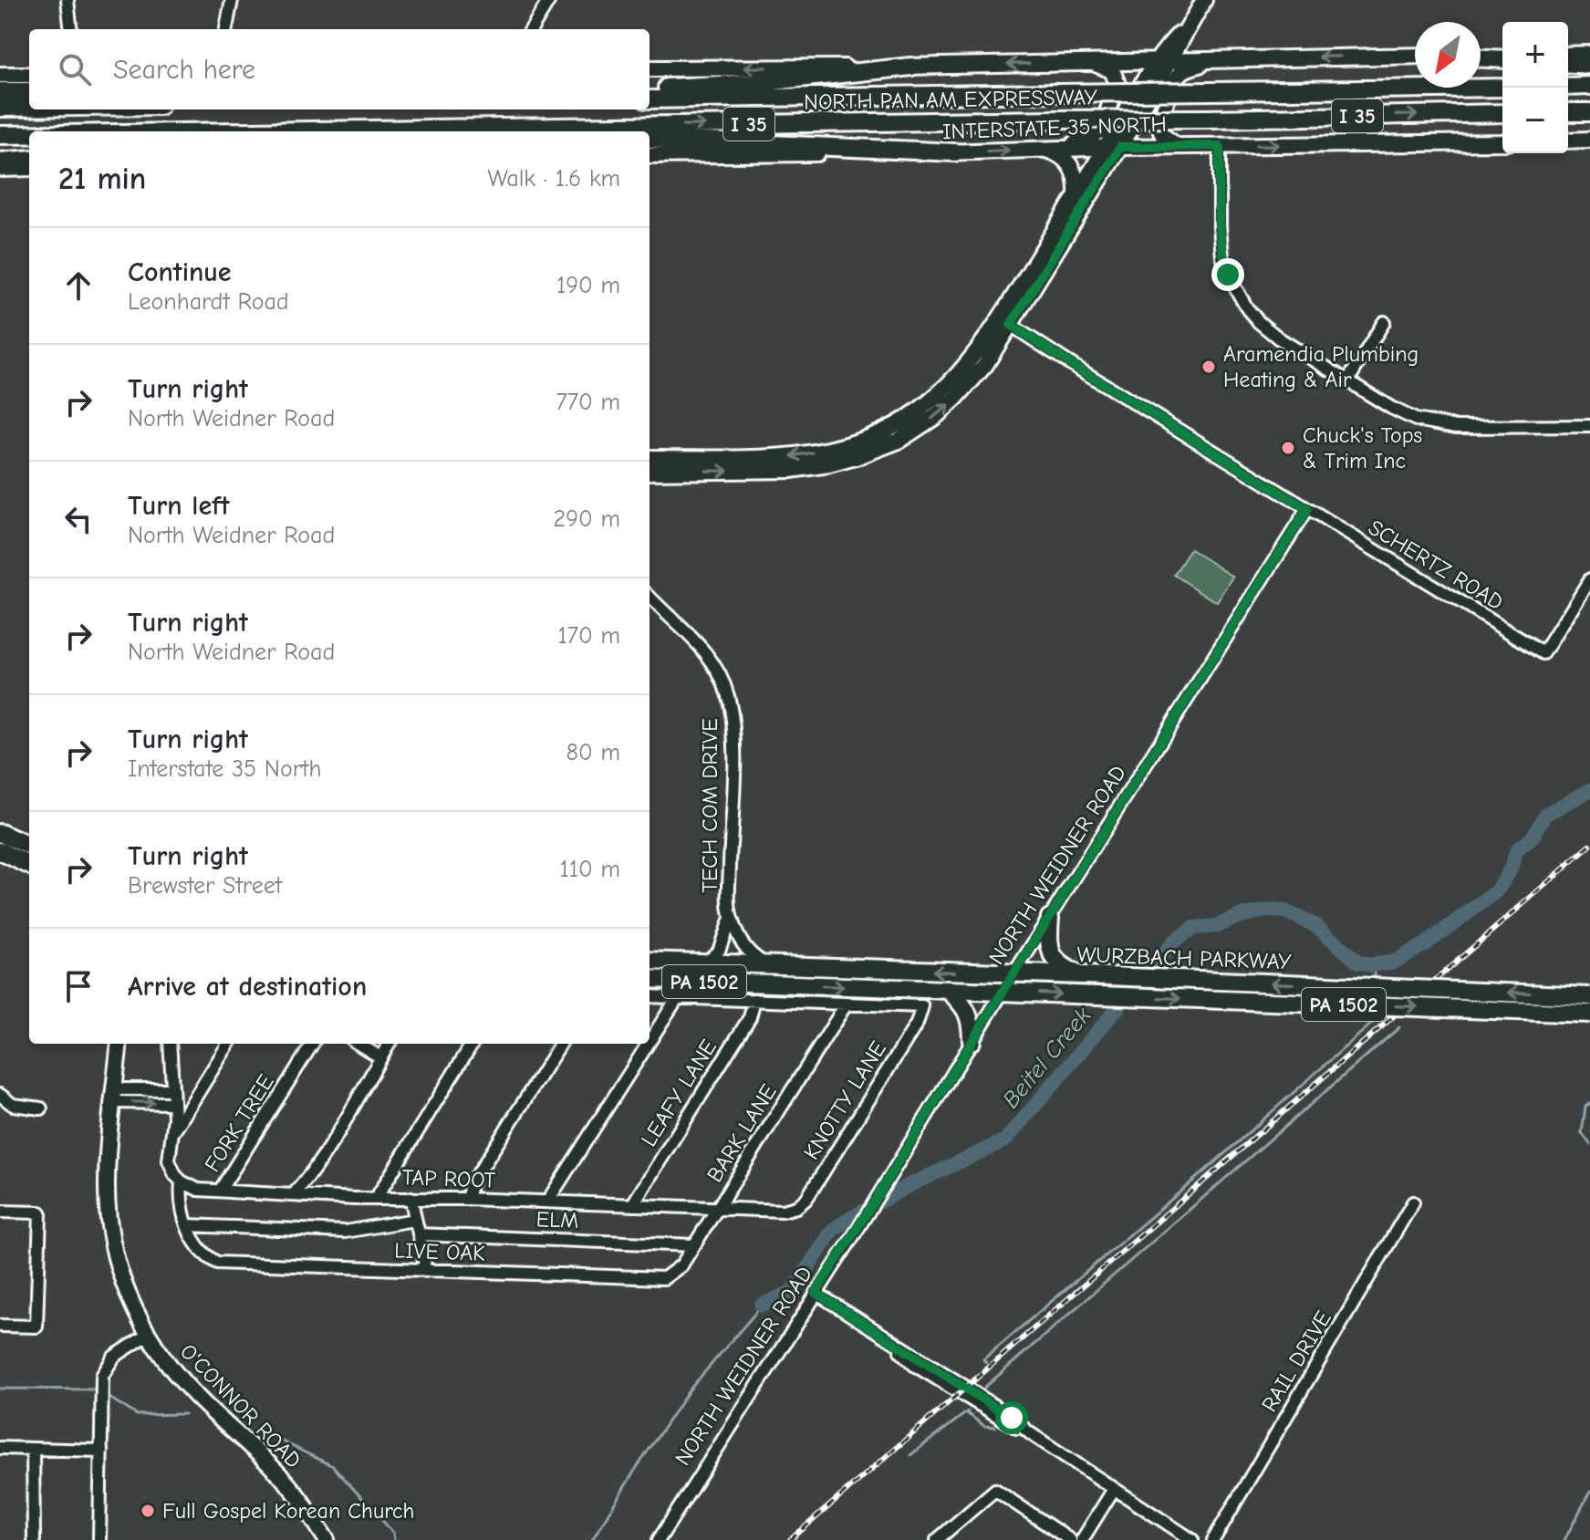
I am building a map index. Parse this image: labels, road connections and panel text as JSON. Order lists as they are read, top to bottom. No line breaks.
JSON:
{"streets":{"highway":["NORTH PAN AM EXPRESSWAY","I 35","WURZBACH PARKWAY","PA 1502"],"main road":["INTERSTATE 35 NORTH","O'CONNOR ROAD"],"street":["SCHERTZ ROAD","TECH COM DRIVE","NORTH WEIDNER ROAD","LEAFY LANE","KNOTTY LANE","FORK TREE","BARK LANE","TAP ROOT","ELM","LIVE OAK","RAIL DRIVE"]},"crossings":[["SCHERTZ ROAD","NORTH WEIDNER ROAD"],["TECH COM DRIVE","WURZBACH PARKWAY"],["NORTH WEIDNER ROAD","WURZBACH PARKWAY"],["LEAFY LANE","TAP ROOT"],["KNOTTY LANE","BARK LANE"],["KNOTTY LANE","TAP ROOT"],["FORK TREE","TAP ROOT"],["BARK LANE","TAP ROOT"],["BARK LANE","ELM"],["BARK LANE","LIVE OAK"]],"water":["Beitel Creek"],"places":["Aramendia Plumbing Heating & Air","Chuck's Tops & Trim Inc","Full Gospel Korean Church"],"north":"bottom left","page":{"map_buttons":["+","−"],"search":"Search here","heading":["21 min","Walk · 1.6 km"],"list":[["Continue","Leonhardt Road","190 m"],["Turn right","North Weidner Road","770 m"],["Turn left","North Weidner Road","290 m"],["Turn right","North Weidner Road","170 m"],["Turn right","Interstate 35 North","80 m"],["Turn right","Brewster Street","110 m"],"Arrive at destination"]}}
